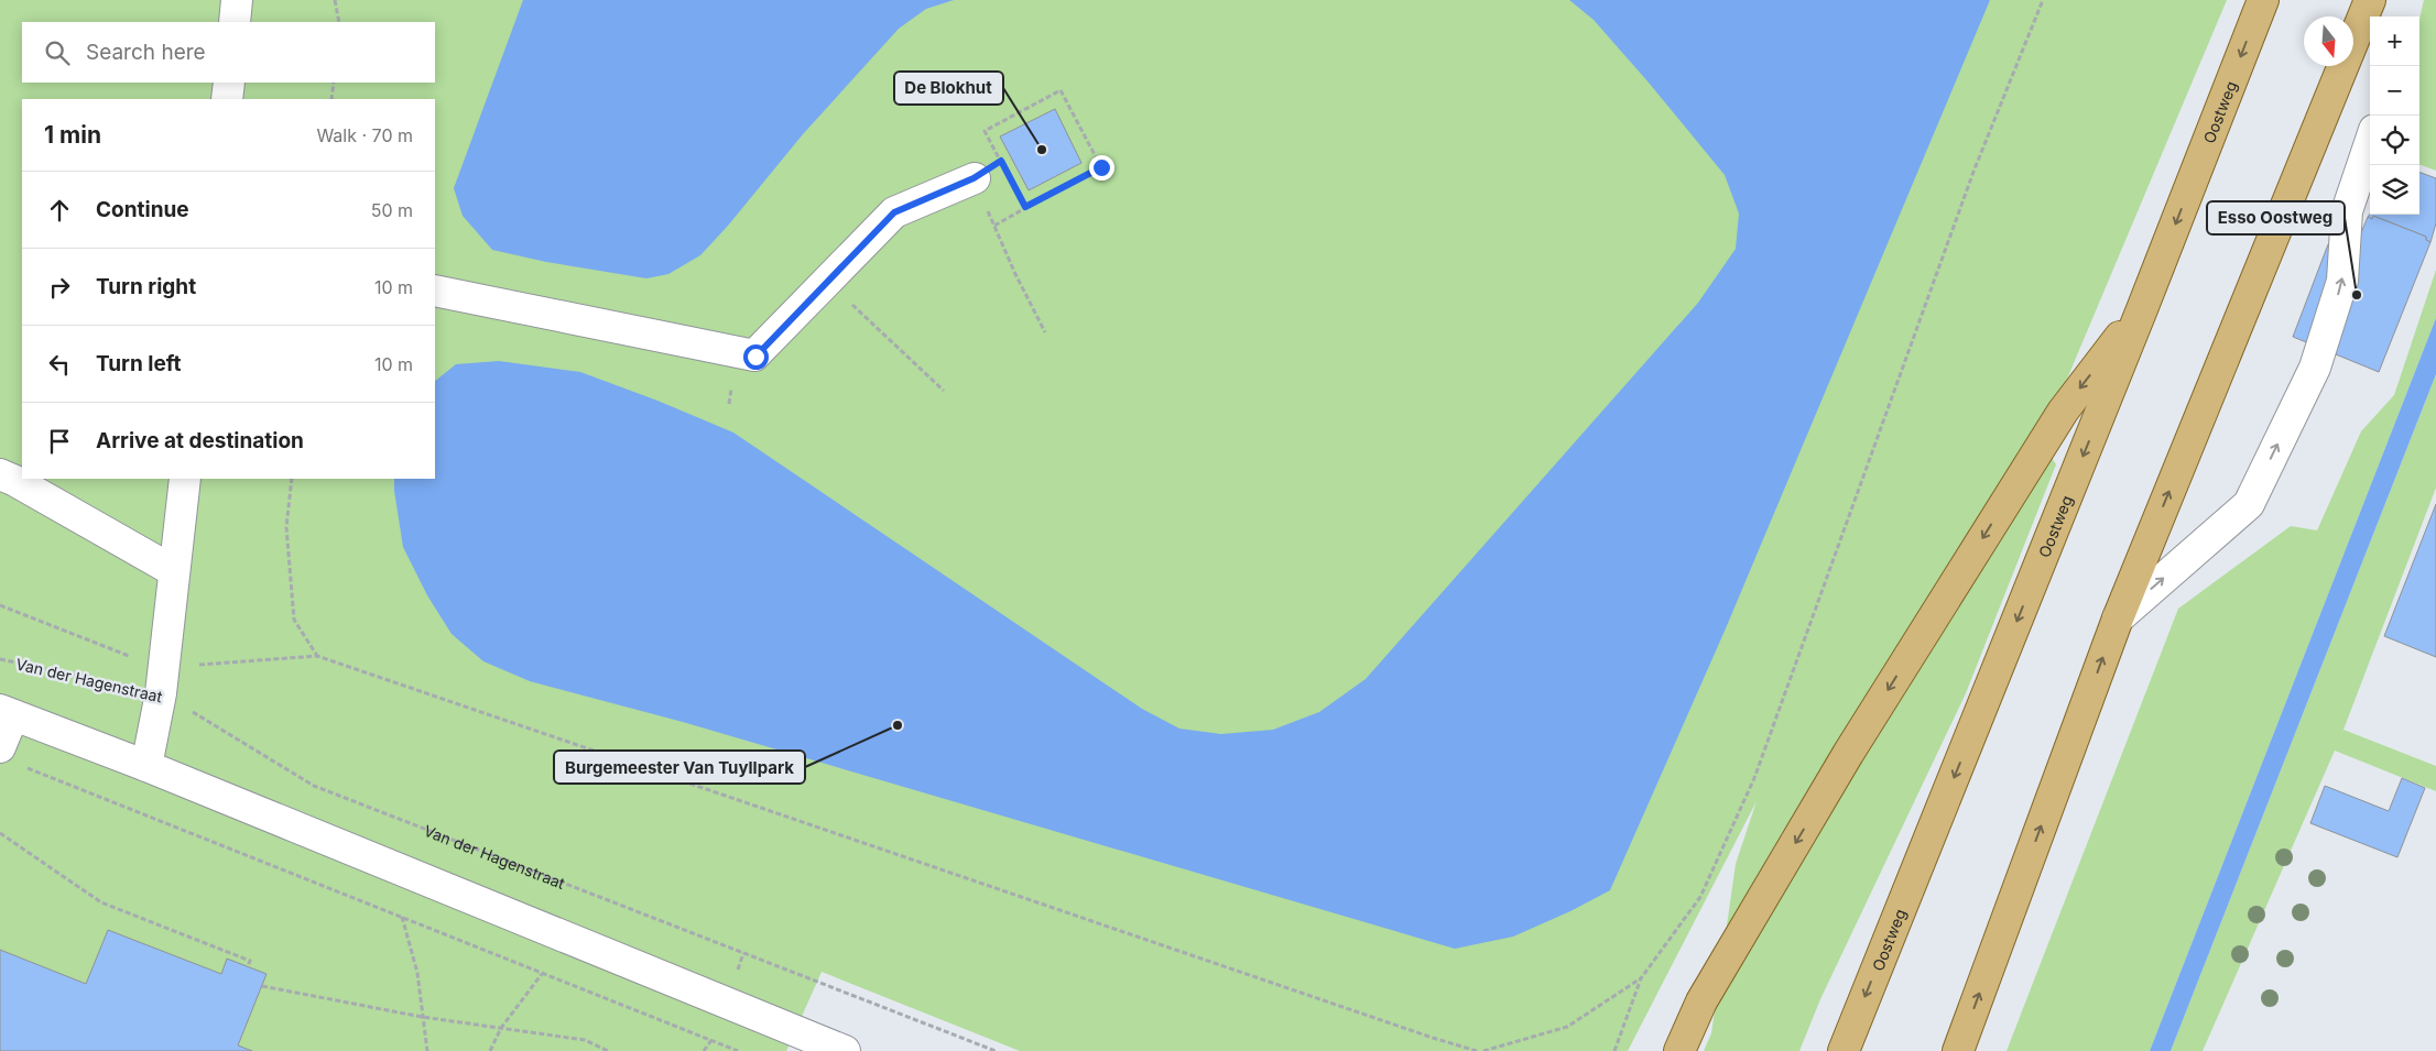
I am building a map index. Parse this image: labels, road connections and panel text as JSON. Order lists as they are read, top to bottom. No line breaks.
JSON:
{"streets":{"main road":["Oostweg"],"path":["Van der Hagenstraat"]},"places":["De Blokhut","Esso Oostweg","Burgemeester Van Tuyllpark"],"north":"bottom","page":{"map_buttons":["+","−"],"search":"Search here","heading":["1 min","Walk · 70 m"],"list":[["Continue","50 m"],["Turn right","10 m"],["Turn left","10 m"],"Arrive at destination"]}}
